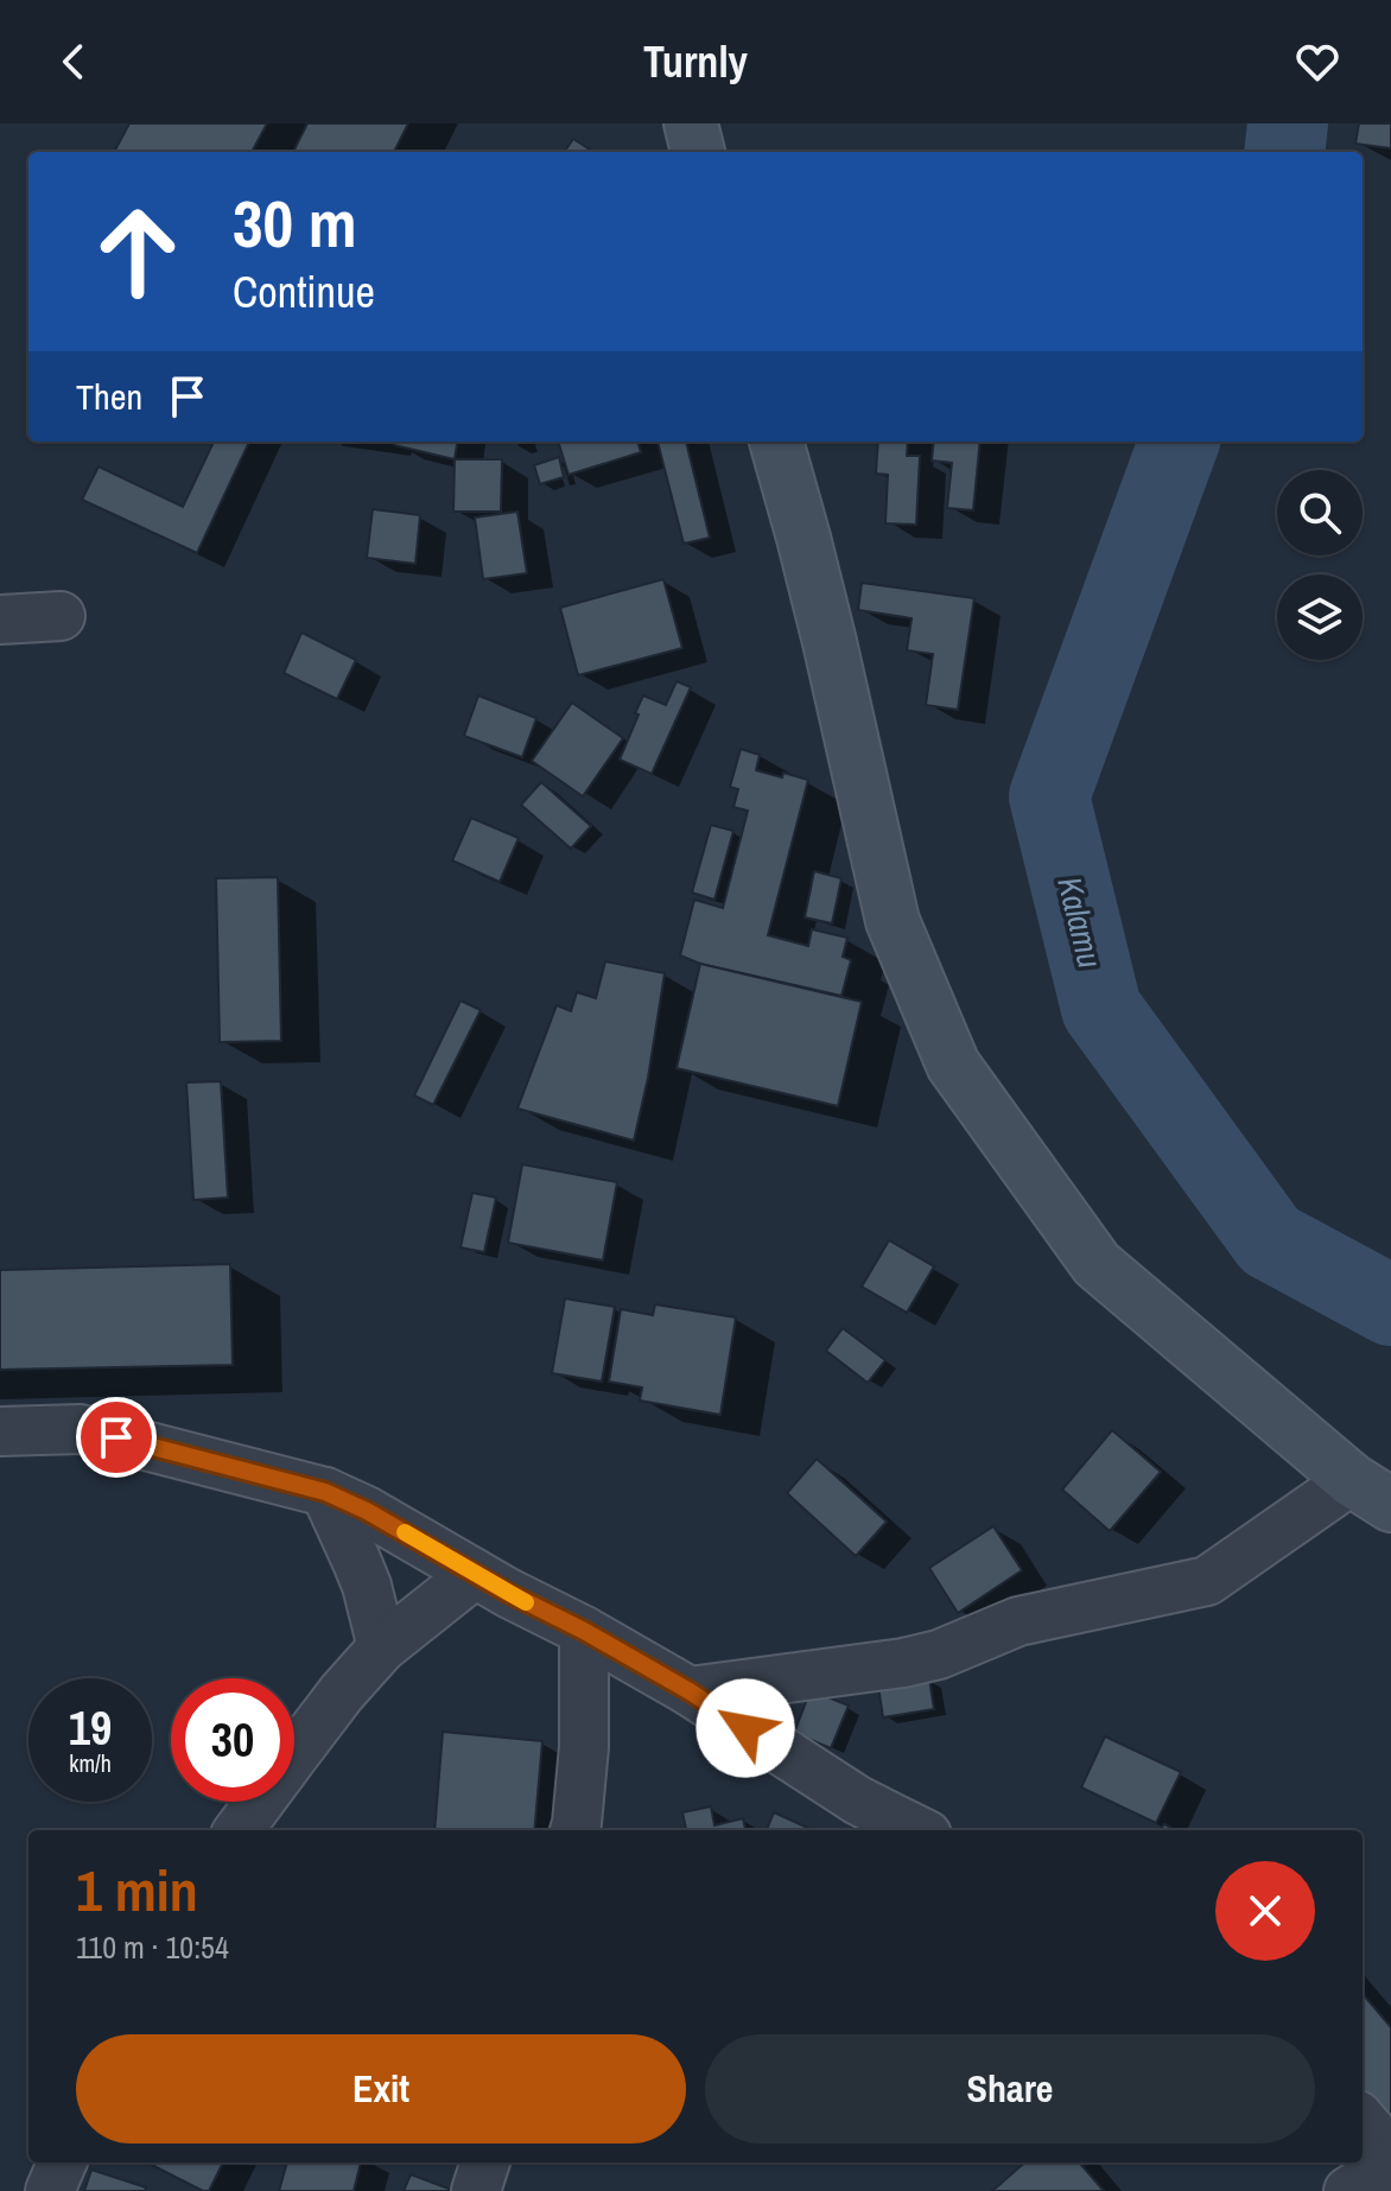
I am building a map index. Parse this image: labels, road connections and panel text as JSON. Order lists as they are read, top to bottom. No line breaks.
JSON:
{"water":["Kalamu"],"page":{"header":"Turnly","turn":["30 m","Continue"],"then":"Then","speed":"19 km/h","limit":"30","heading":["1 min","110 m · 10:54"],"buttons":["Exit","Share"]}}
